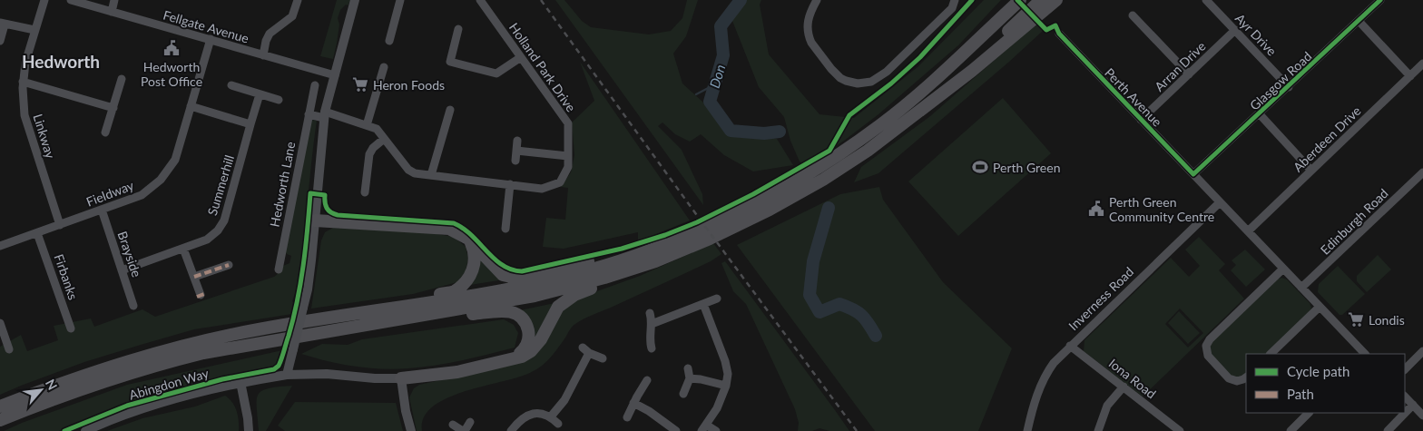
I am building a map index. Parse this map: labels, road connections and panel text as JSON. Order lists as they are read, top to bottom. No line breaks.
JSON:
{"streets":{"street":["Fellgate Avenue","Ayr Drive","Arran Drive","Holland Park Drive","Glasgow Road","Perth Avenue","Linkway","Aberdeen Drive","Hedworth Lane","Summerhill","Fieldway","Edinburgh Road","Brayside","Firbanks","Inverness Road","Iona Road","Abingdon Way"]},"crossings":[["Fellgate Avenue","Fieldway"],["Ayr Drive","Arran Drive"],["Ayr Drive","Glasgow Road"],["Arran Drive","Perth Avenue"],["Glasgow Road","Perth Avenue"],["Perth Avenue","Aberdeen Drive"],["Perth Avenue","Edinburgh Road"],["Perth Avenue","Inverness Road"],["Linkway","Fieldway"],["Summerhill","Brayside"],["Fieldway","Brayside"],["Fieldway","Firbanks"],["Inverness Road","Iona Road"]],"districts":["Hedworth"],"water":["Don"],"places":{"public building":["Hedworth Post Office","Perth Green Community Centre"],"supermarket":["Heron Foods","Londis"],"sports":["Perth Green"]},"legend":["Cycle path","Path"],"north":"top right"}
